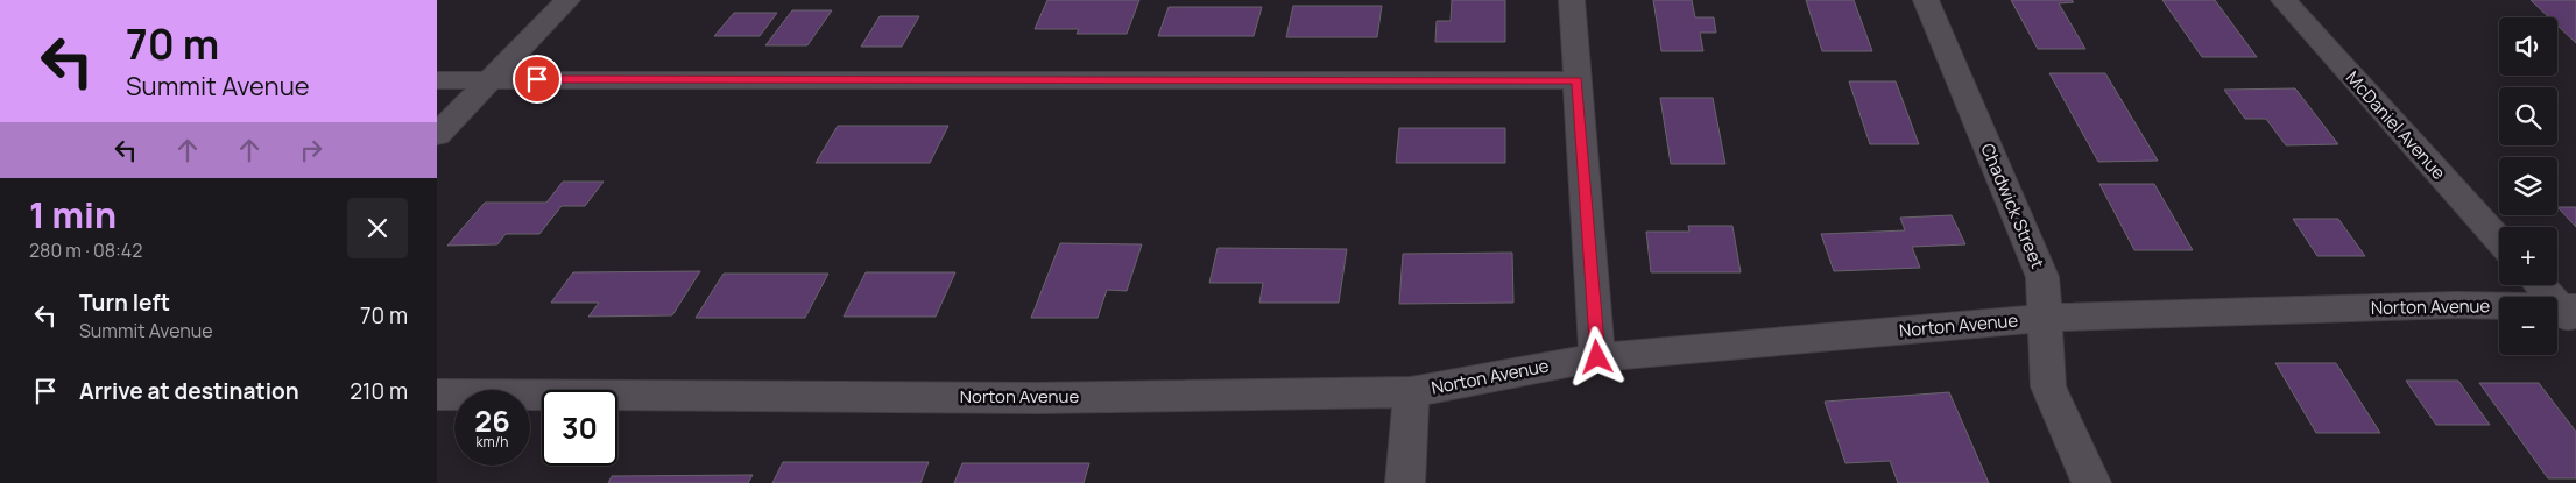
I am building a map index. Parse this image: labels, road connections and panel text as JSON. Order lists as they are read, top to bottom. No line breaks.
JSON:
{"streets":{"street":["McDaniel Avenue","Chadwick Street","Norton Avenue"]},"crossings":[["Chadwick Street","Norton Avenue"]],"page":{"turn":["70 m","Summit Avenue"],"map_buttons":["+","−"],"heading":["1 min","280 m · 08:42"],"list":[{"name":"Turn left","note":"Summit Avenue","value":"70 m"},{"name":"Arrive at destination","value":"210 m"}],"speed":"26 km/h","limit":"30"}}
